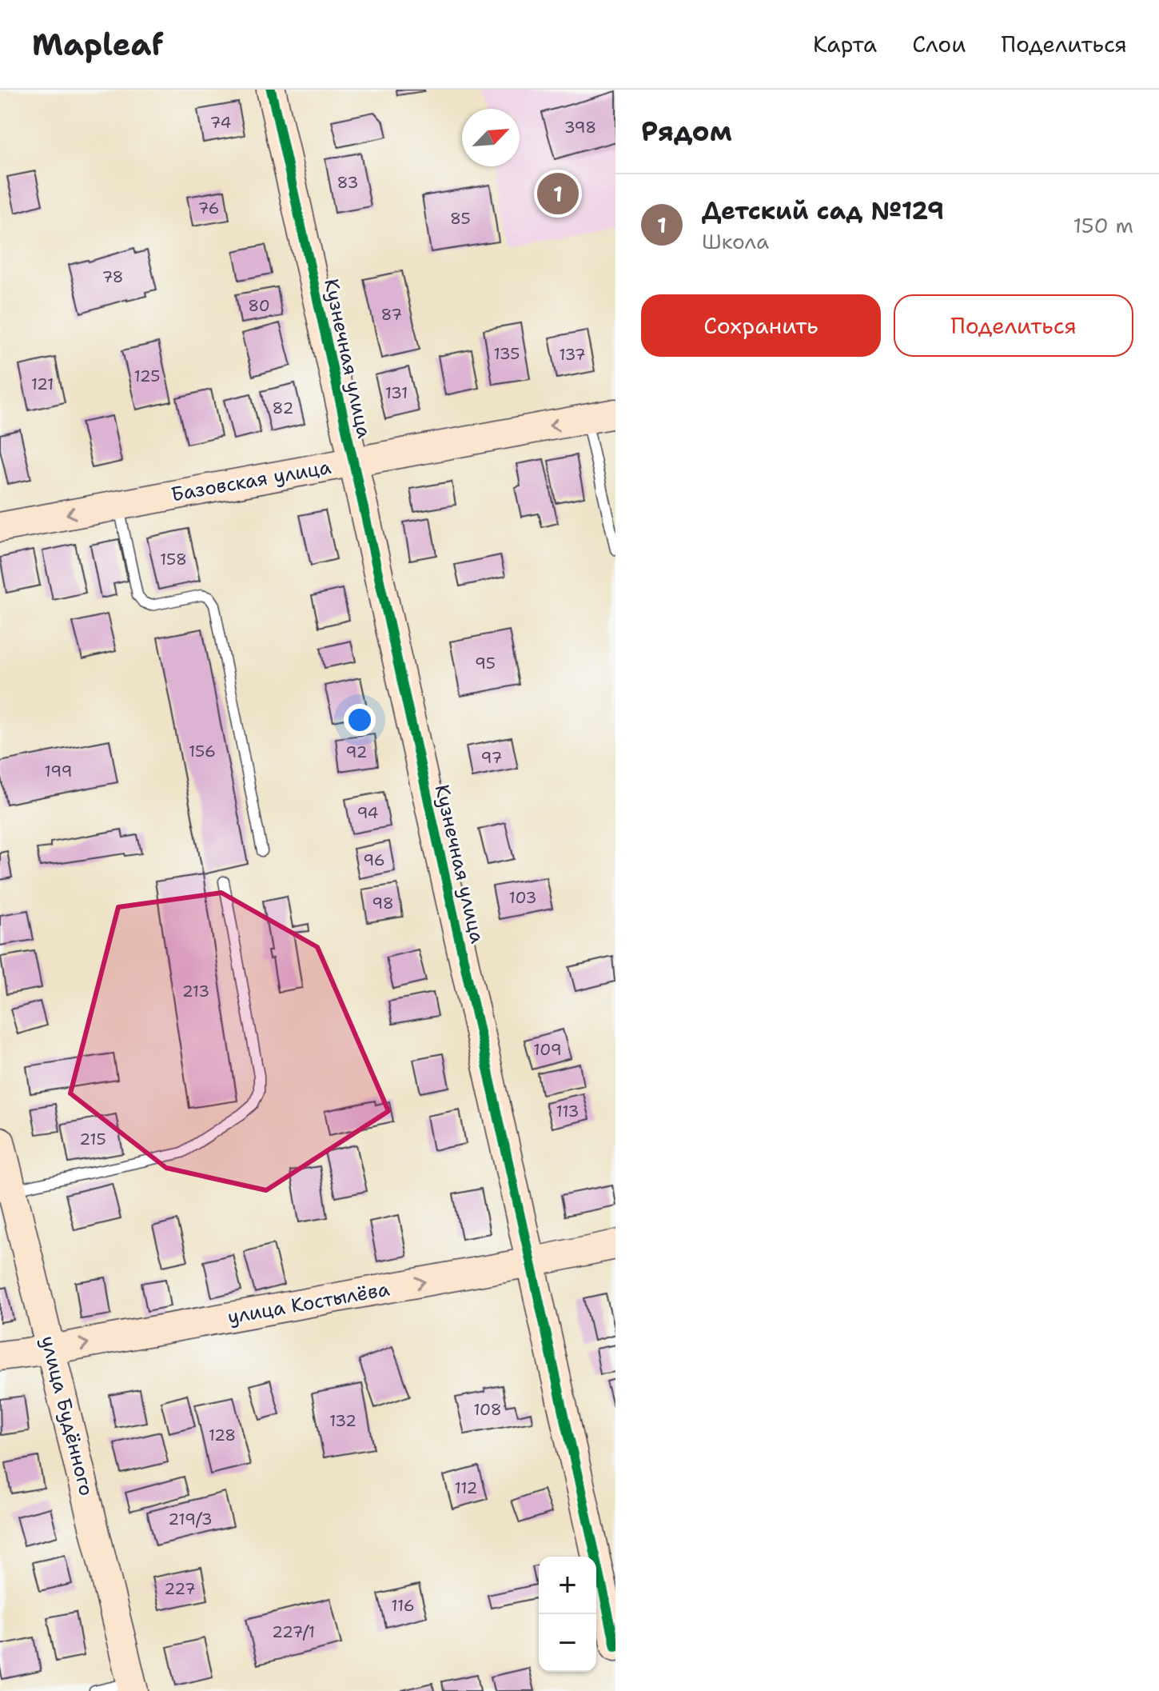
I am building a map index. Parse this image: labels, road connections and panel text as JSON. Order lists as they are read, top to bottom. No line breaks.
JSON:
{"streets":{"street":["Кузнечная улица","Базовская улица","улица Костылёва","улица Будённого"]},"crossings":[["Кузнечная улица","Базовская улица"],["Кузнечная улица","улица Костылёва"],["улица Костылёва","улица Будённого"]],"one_way":["Базовская улица","улица Костылёва"],"house_numbers":["74","398","83","76","85","78","80","87","135","137","125","121","131","82","158","95","156","92","97","199","94","96","103","98","213","109","113","215","108","132","128","112","219/3","227","116","227/1"],"north":"top right","page":{"header":"Mapleaf","nav":["Карта","Слои","Поделиться"],"heading":"Рядом","pins":"1","list":[{"mark":"1","name":"Детский сад №129","note":"Школа","value":"150 m"}],"buttons":["Сохранить","Поделиться"],"map_buttons":["+","−"]}}
